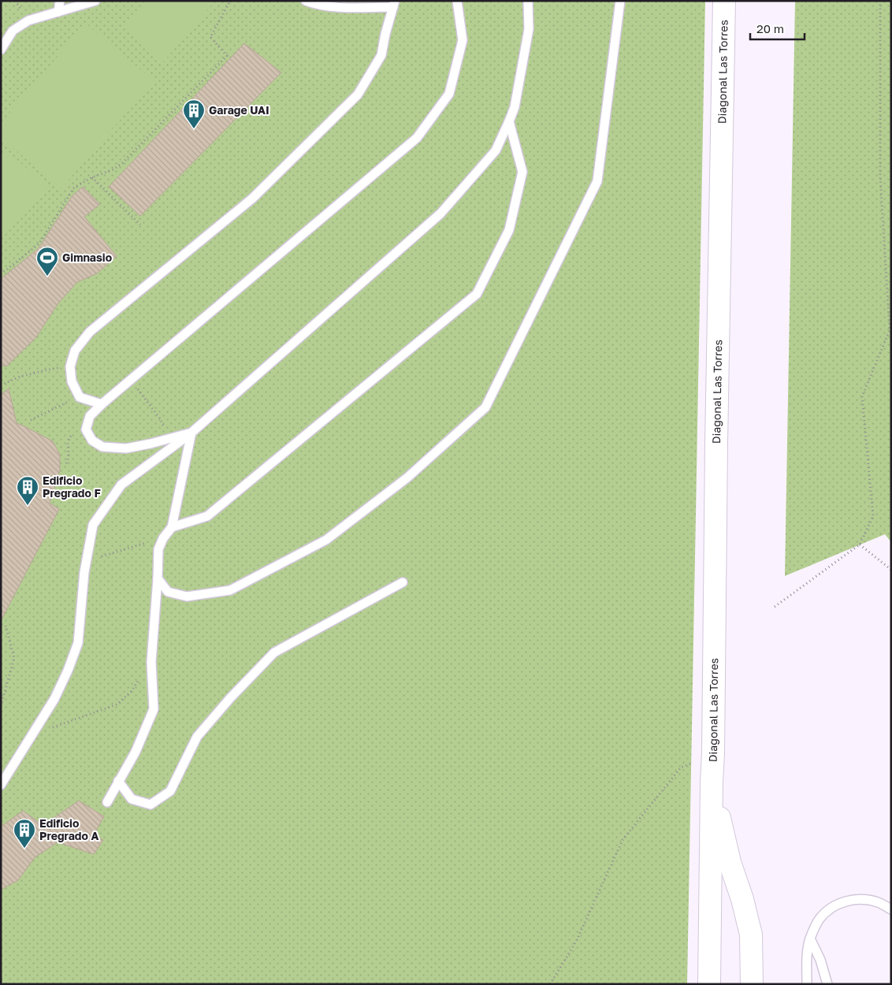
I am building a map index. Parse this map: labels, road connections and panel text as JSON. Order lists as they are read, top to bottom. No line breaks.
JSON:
{"streets":{"street":["Diagonal Las Torres"]},"places":{"building":["Garage UAI","Edificio Pregrado F","Edificio Pregrado A"],"sports":["Gimnasio"]},"scale_bar":"20 m"}
